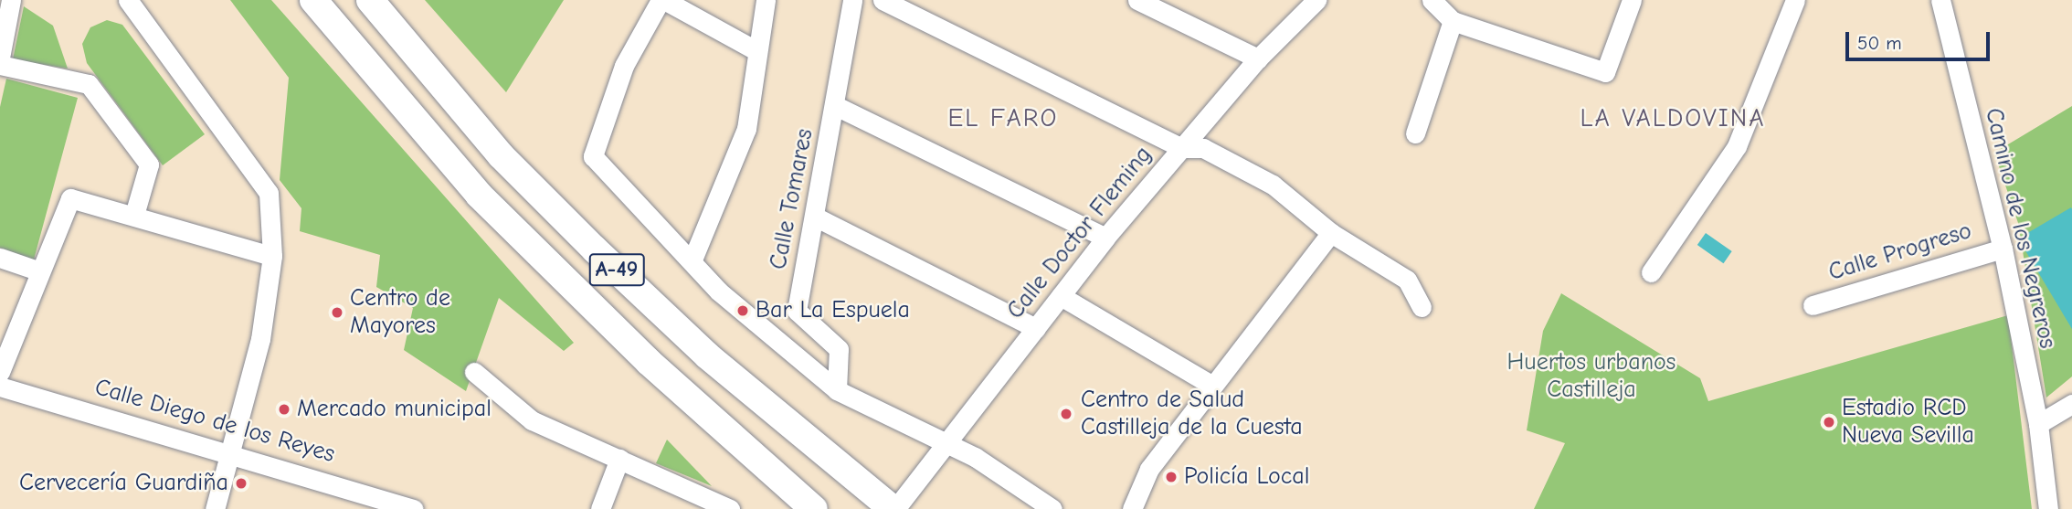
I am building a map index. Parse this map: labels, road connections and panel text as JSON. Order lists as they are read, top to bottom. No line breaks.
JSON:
{"streets":{"highway":["A-49"],"street":["Calle Tomares","Camino de los Negreros","Calle Doctor Fleming","Calle Progreso","Calle Diego de los Reyes"]},"crossings":[["Camino de los Negreros","Calle Progreso"],["Calle Doctor Fleming","A-49"]],"districts":["EL FARO","LA VALDOVINA"],"parks":["Huertos urbanos Castilleja"],"places":["Bar La Espuela","Centro de Mayores","Mercado municipal","Centro de Salud Castilleja de la Cuesta","Estadio RCD Nueva Sevilla","Policía Local","Cervecería Guardiña"],"scale_bar":"50 m"}
